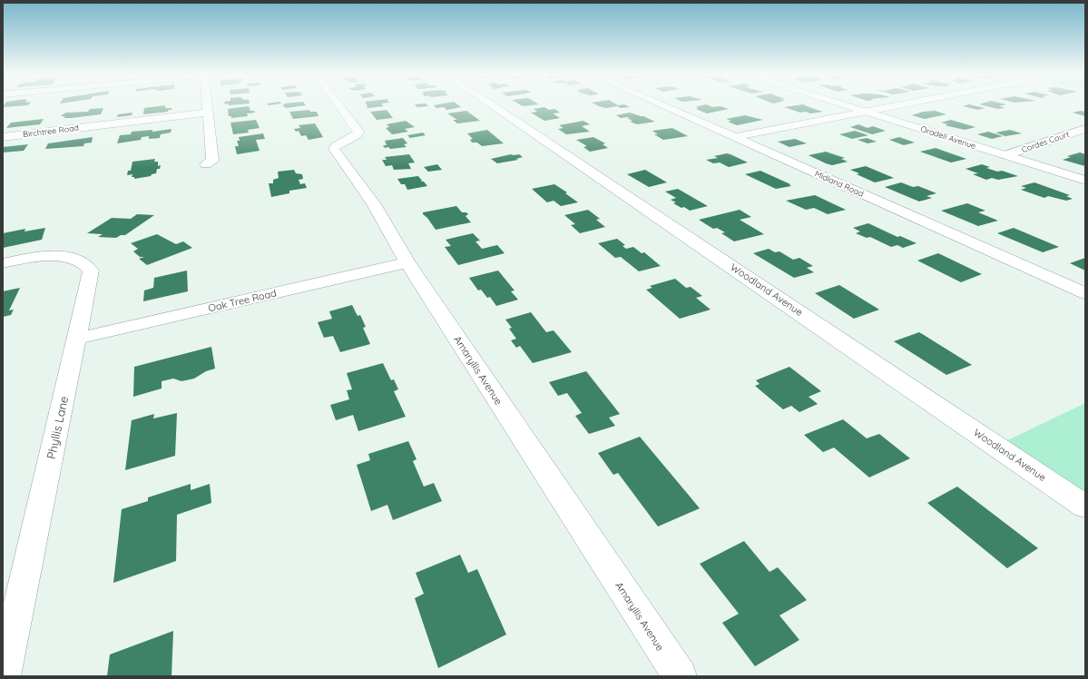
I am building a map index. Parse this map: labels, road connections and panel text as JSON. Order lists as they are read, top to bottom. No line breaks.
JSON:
{"streets":{"street":["Birchtree Road","Oradell Avenue","Cordes Court","Midland Road","Woodland Avenue","Oak Tree Road","Amaryllis Avenue","Phyllis Lane"]},"crossings":[["Oradell Avenue","Cordes Court"],["Oak Tree Road","Amaryllis Avenue"],["Oak Tree Road","Phyllis Lane"]]}
